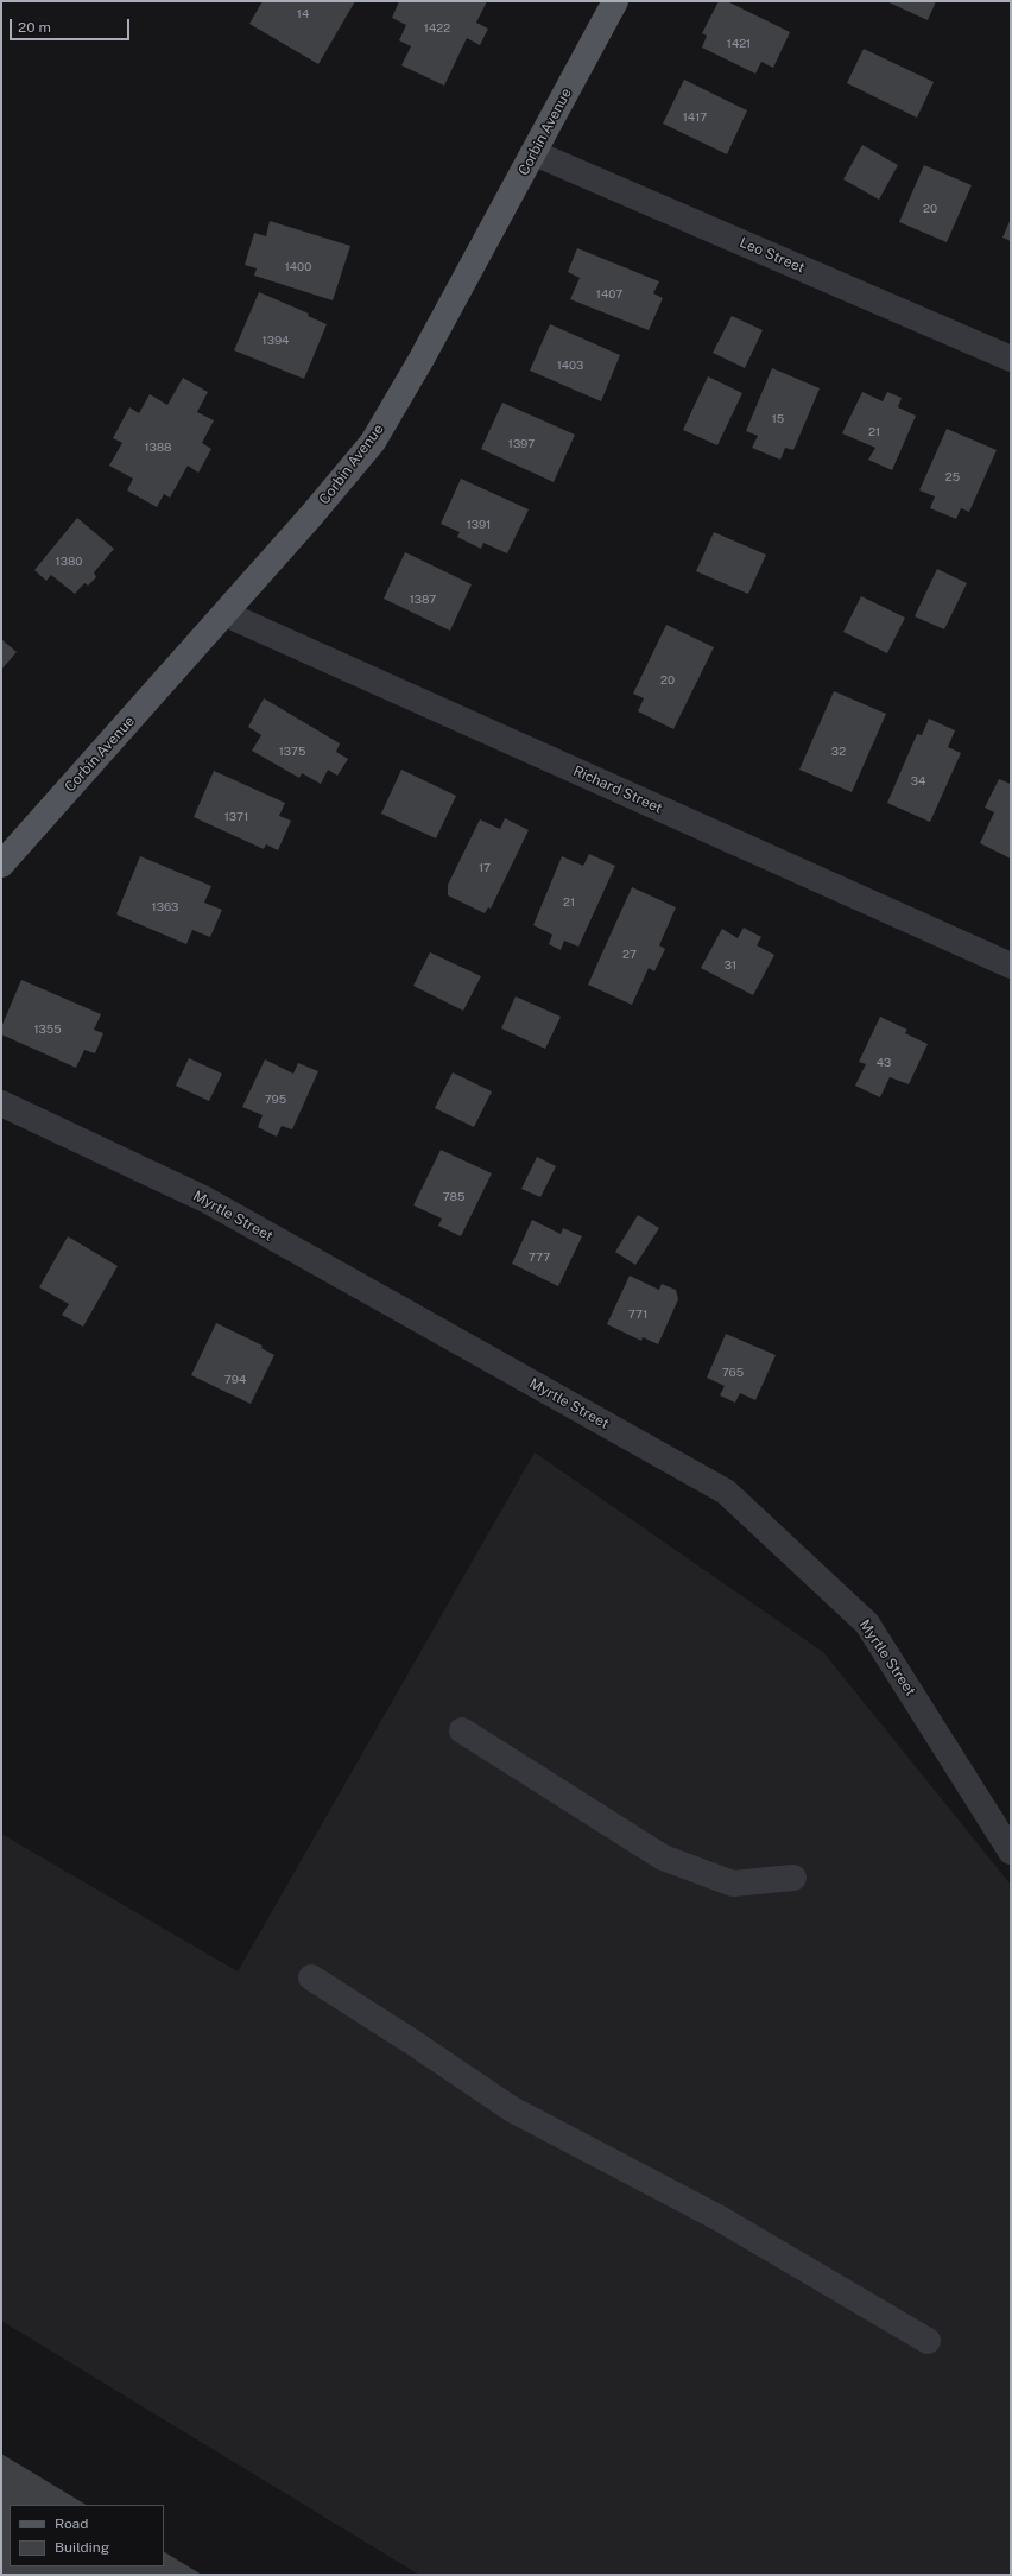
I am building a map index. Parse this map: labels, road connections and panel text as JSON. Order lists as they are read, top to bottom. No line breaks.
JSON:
{"streets":{"main road":["Corbin Avenue"],"street":["Leo Street","Richard Street","Myrtle Street"]},"crossings":[["Corbin Avenue","Leo Street"],["Corbin Avenue","Richard Street"]],"house_numbers":["14","1422","1421","1417","20","1400","1407","1394","1403","15","21","1397","1388","25","1391","1380","1387","20","1375","32","34","1371","17","21","1363","27","31","1355","43","795","785","777","771","765","794"],"legend":["Road","Building"],"scale_bar":"20 m"}
